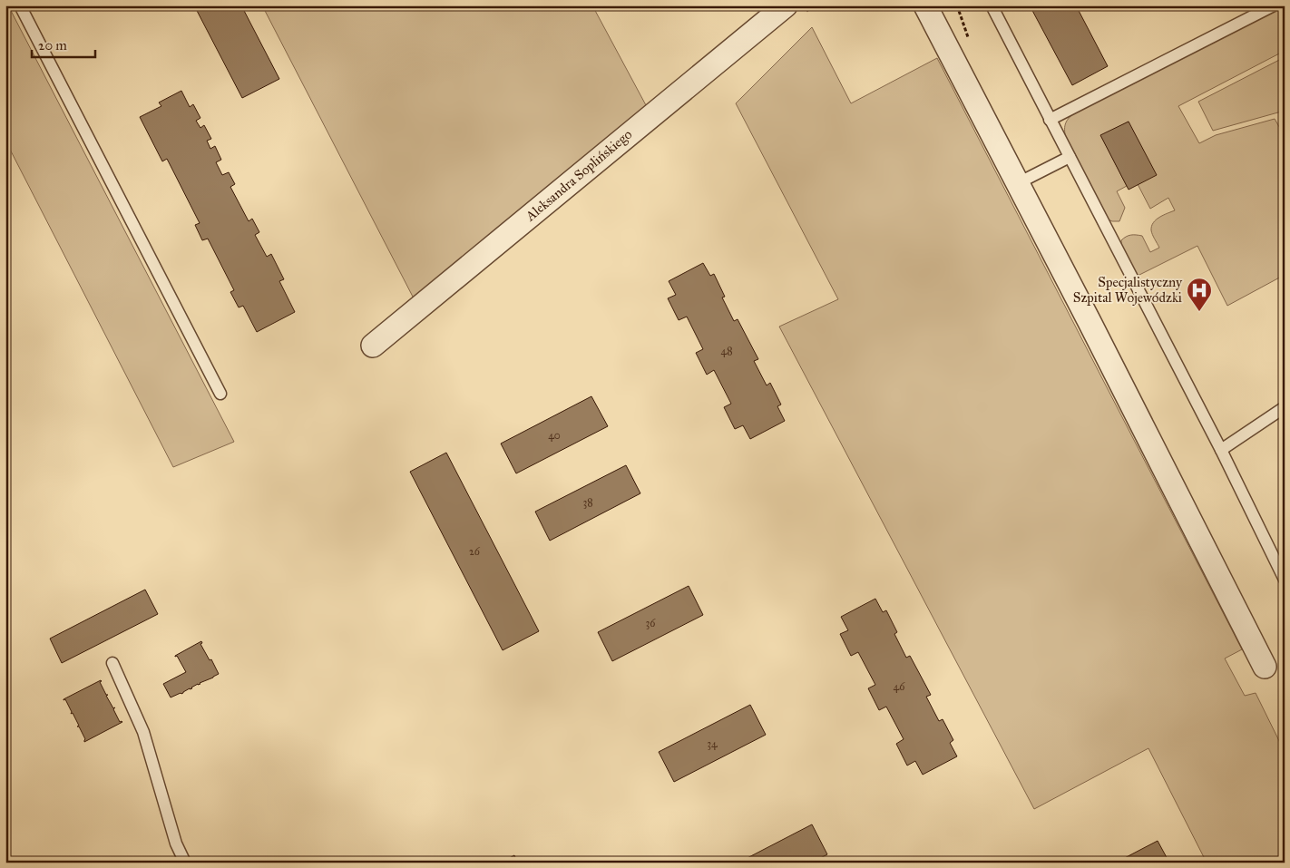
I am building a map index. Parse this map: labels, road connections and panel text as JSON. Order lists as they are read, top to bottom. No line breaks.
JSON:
{"streets":{"street":["Aleksandra Soplińskiego"]},"places":{"hospital":["Specjalistyczny Szpital Wojewódzki"]},"house_numbers":["48","40","38","26","36","46","34"],"scale_bar":"20 m"}
